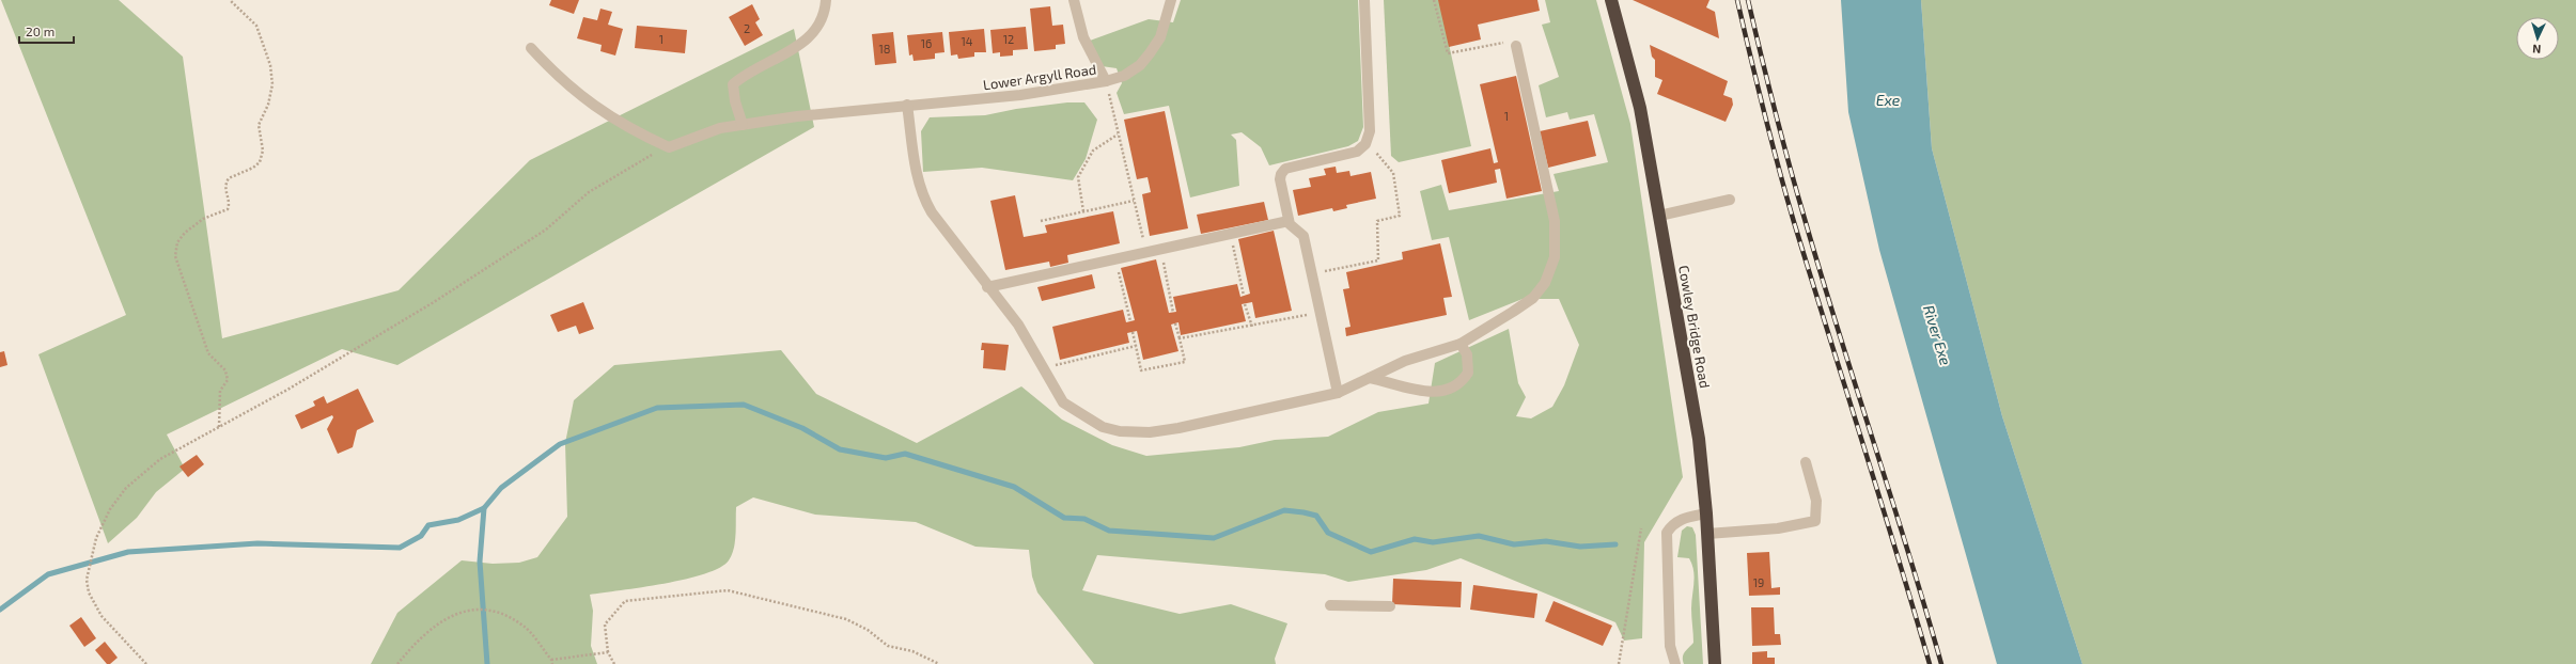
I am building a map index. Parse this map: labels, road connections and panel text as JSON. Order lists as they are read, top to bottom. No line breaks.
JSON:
{"streets":{"highway":["Cowley Bridge Road"],"street":["Lower Argyll Road"]},"water":["Exe","River Exe"],"house_numbers":["2","1","12","14","16","18","1","19"],"scale_bar":"20 m","north":"bottom"}
